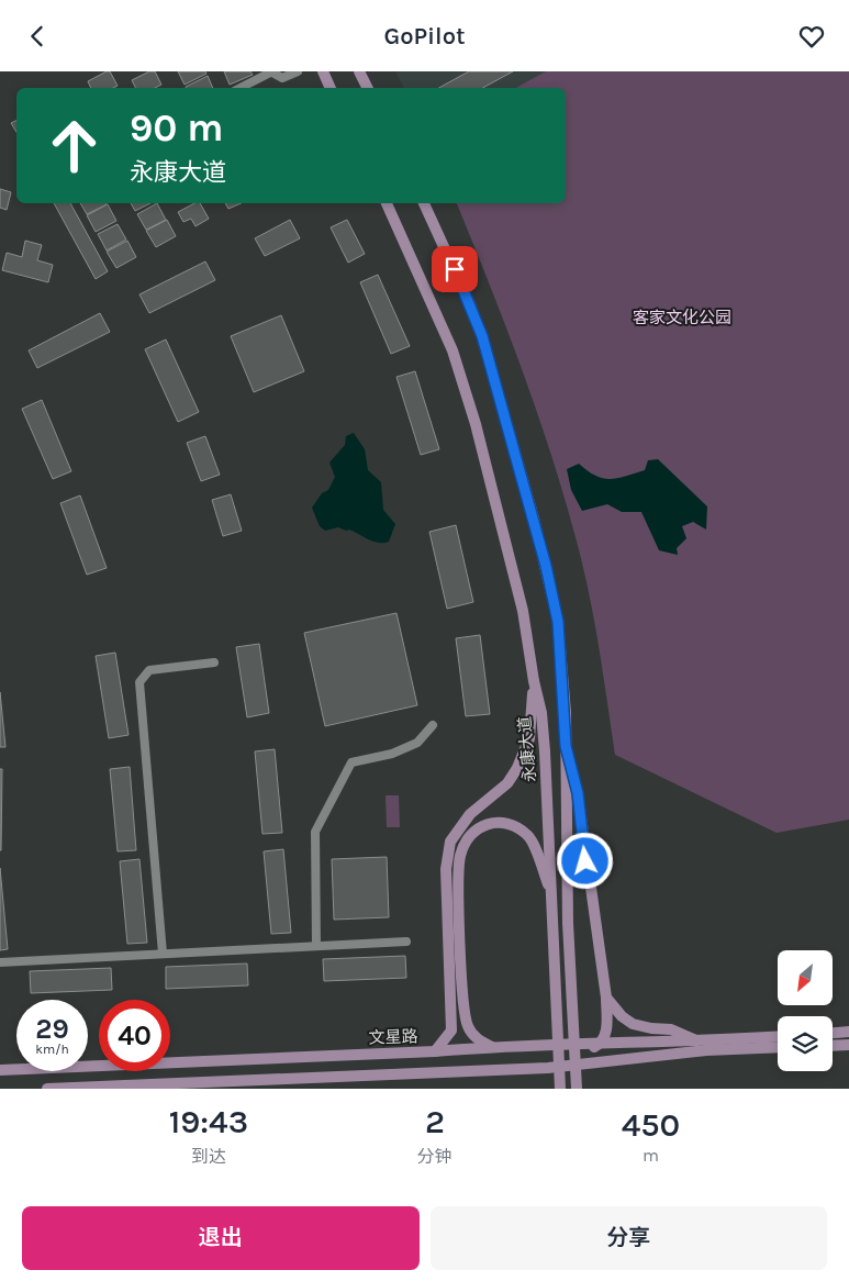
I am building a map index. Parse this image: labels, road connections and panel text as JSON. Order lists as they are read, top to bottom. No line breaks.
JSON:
{"streets":{"street":["永康大道","文星路"]},"parks":["客家文化公园"],"north":"bottom left","page":{"header":"GoPilot","turn":["90 m","永康大道"],"speed":"29 km/h","limit":"40","eta":["19:43","到达","2","分钟","450","m"],"buttons":["退出","分享"]}}
